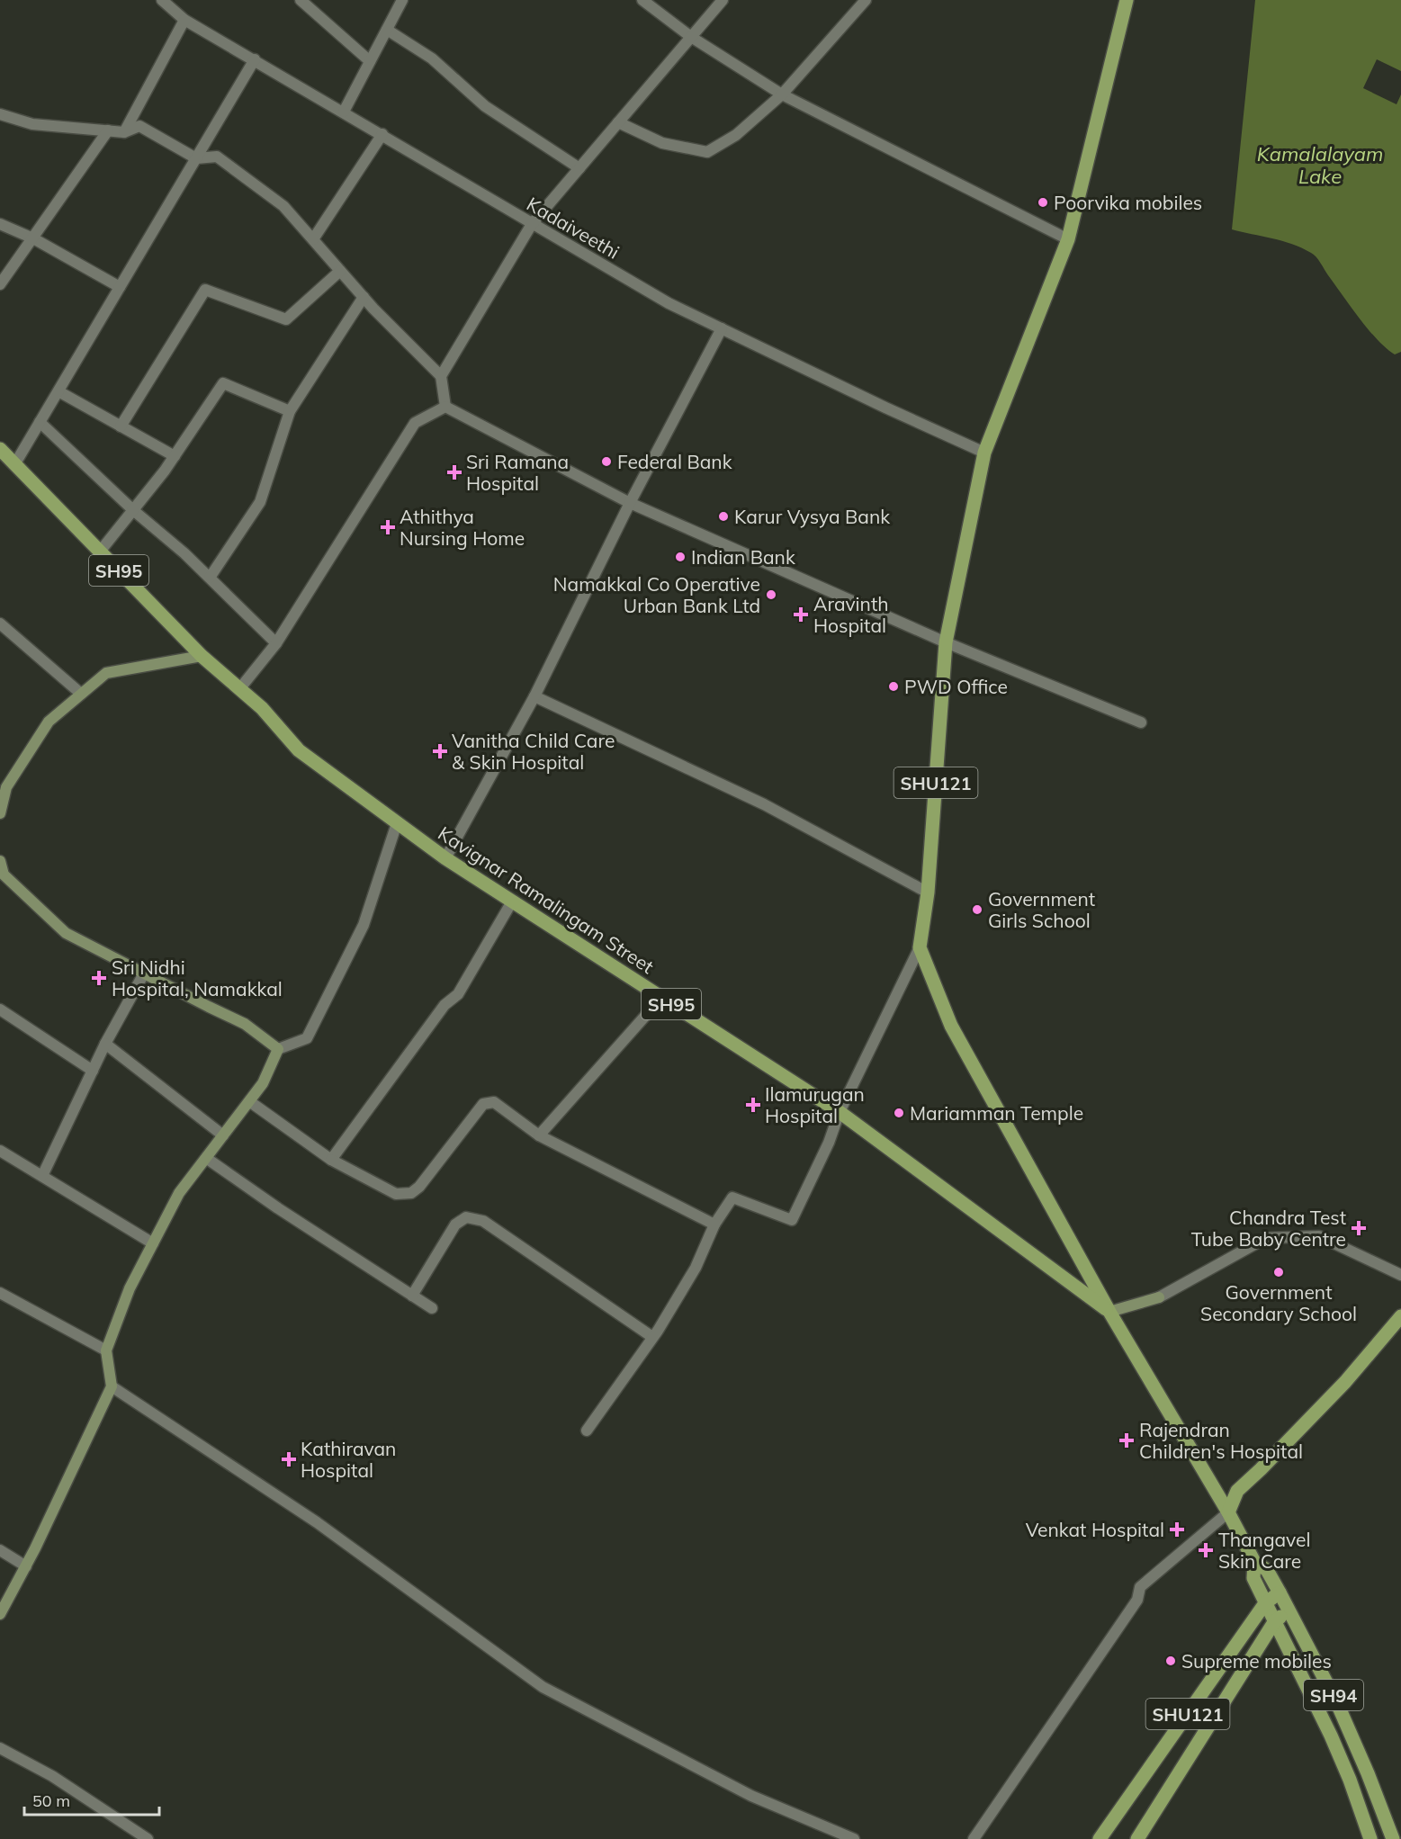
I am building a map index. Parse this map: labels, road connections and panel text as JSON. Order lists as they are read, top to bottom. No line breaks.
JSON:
{"streets":{"main road":["SH95","SHU121","Kavignar Ramalingam Street","SH94"],"street":["Kadaiveethi"]},"crossings":[["Kadaiveethi","SHU121"],["SH95","Kavignar Ramalingam Street"],["SHU121","Kavignar Ramalingam Street"],["SHU121","SH94"]],"water":["Kamalalayam Lake"],"places":{"other":["Poorvika mobiles","Federal Bank","Karur Vysya Bank","Indian Bank","Namakkal Co Operative Urban Bank Ltd","PWD Office","Government Girls School","Mariamman Temple","Government Secondary School","Supreme mobiles"],"health":["Sri Ramana Hospital","Athithya Nursing Home","Aravinth Hospital","Vanitha Child Care & Skin Hospital","Sri Nidhi Hospital, Namakkal","Ilamurugan Hospital","Chandra Test Tube Baby Centre","Rajendran Children's Hospital","Kathiravan Hospital","Venkat Hospital","Thangavel Skin Care"]},"scale_bar":"50 m"}
